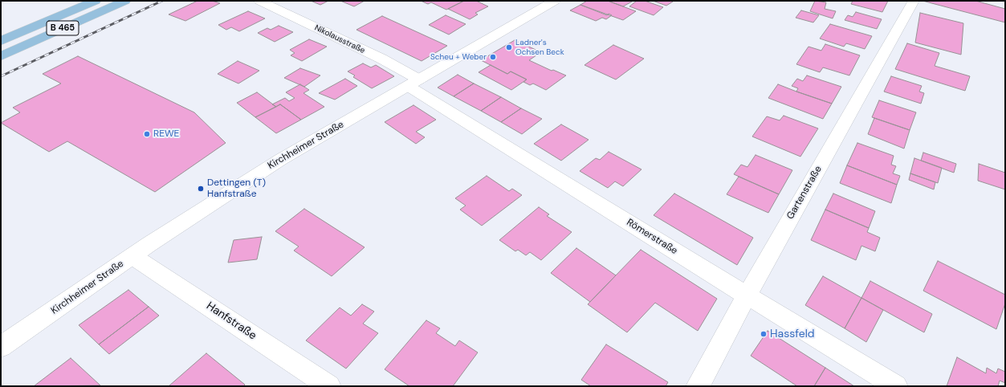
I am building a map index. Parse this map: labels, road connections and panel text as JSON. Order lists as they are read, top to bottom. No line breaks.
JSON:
{"streets":{"main road":["B 465"],"street":["Nikolausstraße","Kirchheimer Straße","Gartenstraße","Römerstraße","Hanfstraße"]},"crossings":[["Nikolausstraße","Kirchheimer Straße"],["Nikolausstraße","Römerstraße"],["Kirchheimer Straße","Römerstraße"],["Kirchheimer Straße","Hanfstraße"],["Gartenstraße","Römerstraße"]],"places":["Ladner's Ochsen Beck","Scheu + Weber","REWE","Dettingen (T) Hanfstraße","Hassfeld"]}
